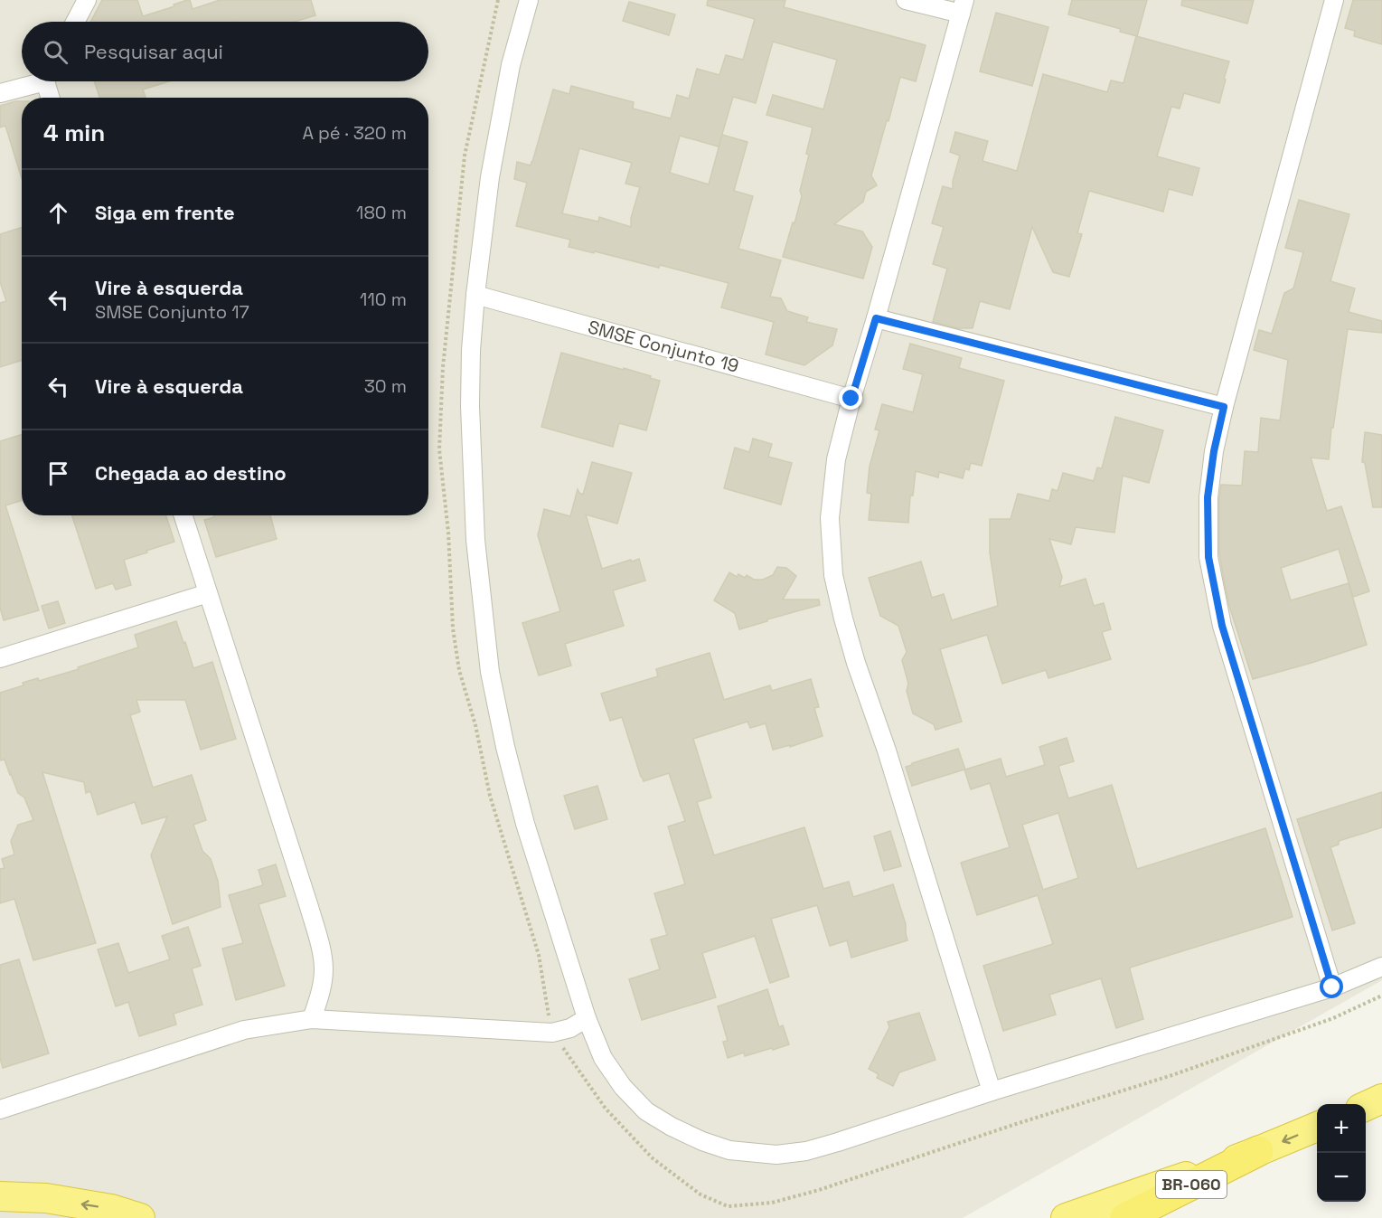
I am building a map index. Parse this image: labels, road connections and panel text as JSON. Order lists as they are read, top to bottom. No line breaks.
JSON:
{"streets":{"highway":["BR-060"],"street":["SMSE Conjunto 19"]},"page":{"search":"Pesquisar aqui","heading":["4 min","A pé · 320 m"],"list":[["Siga em frente","180 m"],["Vire à esquerda","SMSE Conjunto 17","110 m"],["Vire à esquerda","30 m"],"Chegada ao destino"],"map_buttons":["+","−"]}}
